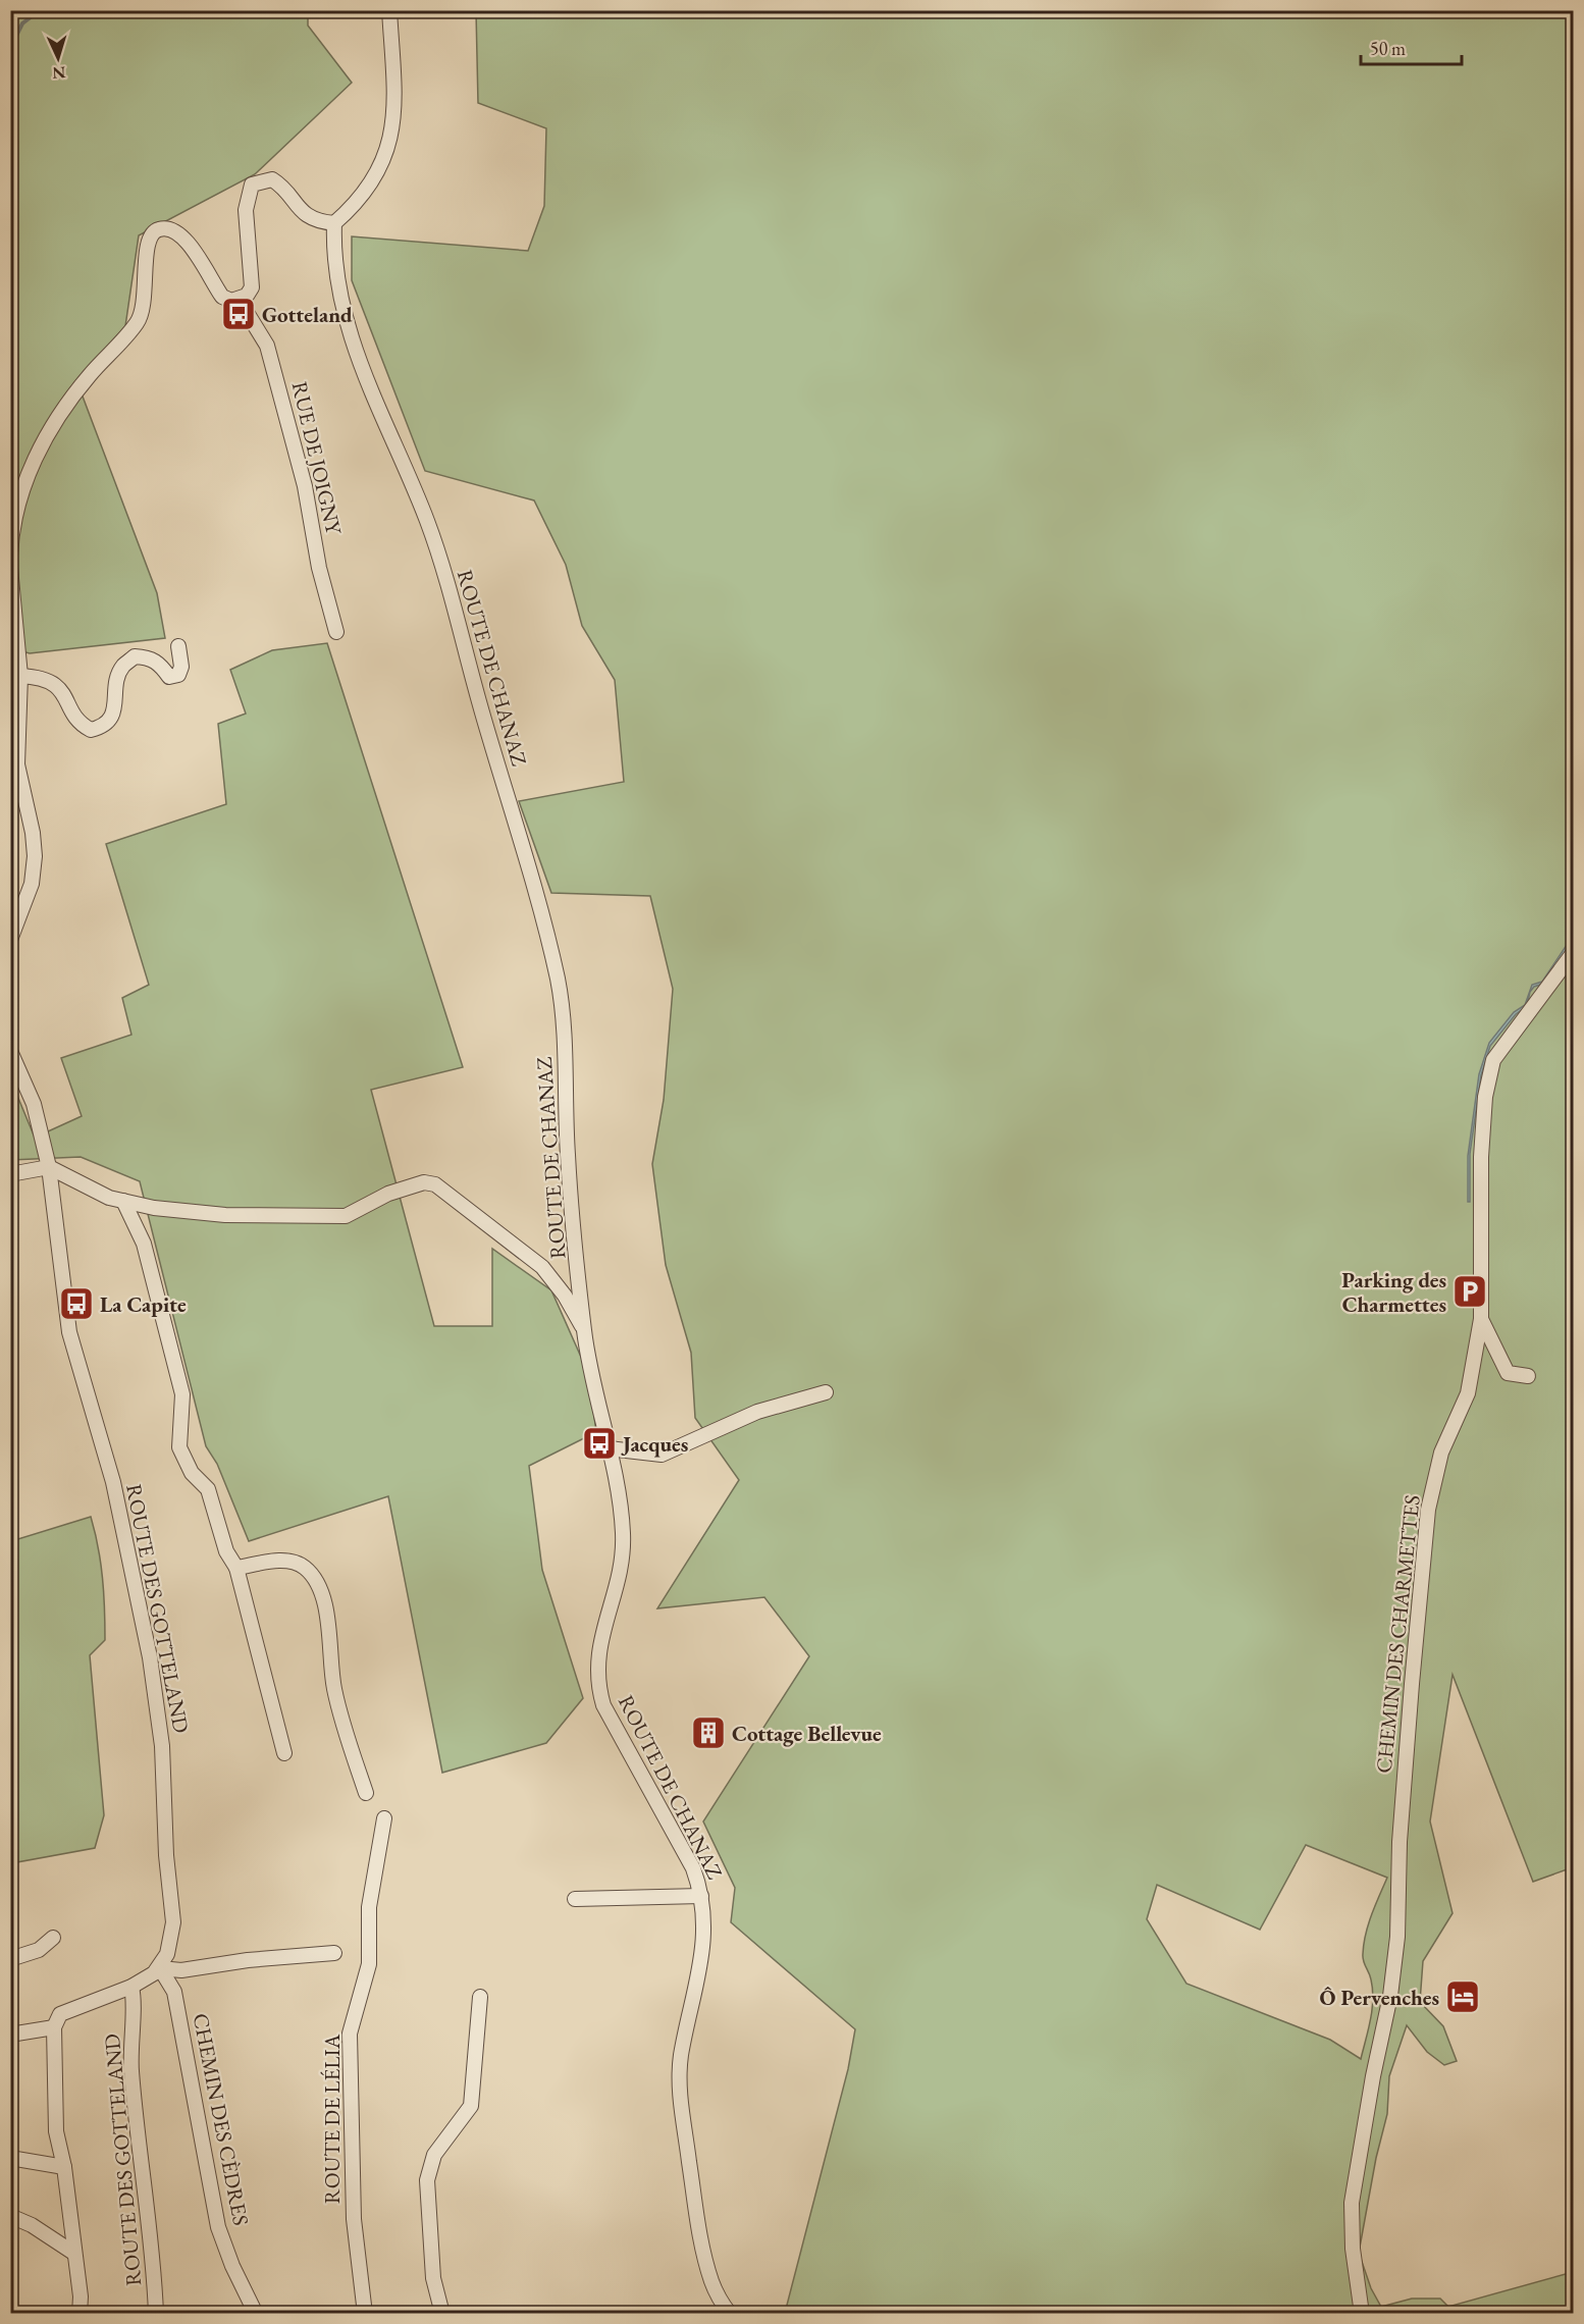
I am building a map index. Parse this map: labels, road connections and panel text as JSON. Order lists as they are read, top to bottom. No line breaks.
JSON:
{"streets":{"street":["RUE DE JOIGNY","ROUTE DE CHANAZ","ROUTE DES GOTTELAND","CHEMIN DES CHARMETTES","CHEMIN DES CÈDRES","ROUTE DE LÉLIA"]},"crossings":[["ROUTE DES GOTTELAND","CHEMIN DES CÈDRES"]],"places":{"bus stop":["Gotteland","La Capite","Jacques"],"parking":["Parking des Charmettes"],"building":["Cottage Bellevue"],"hotel":["Ô Pervenches"]},"scale_bar":"50 m","north":"bottom"}
